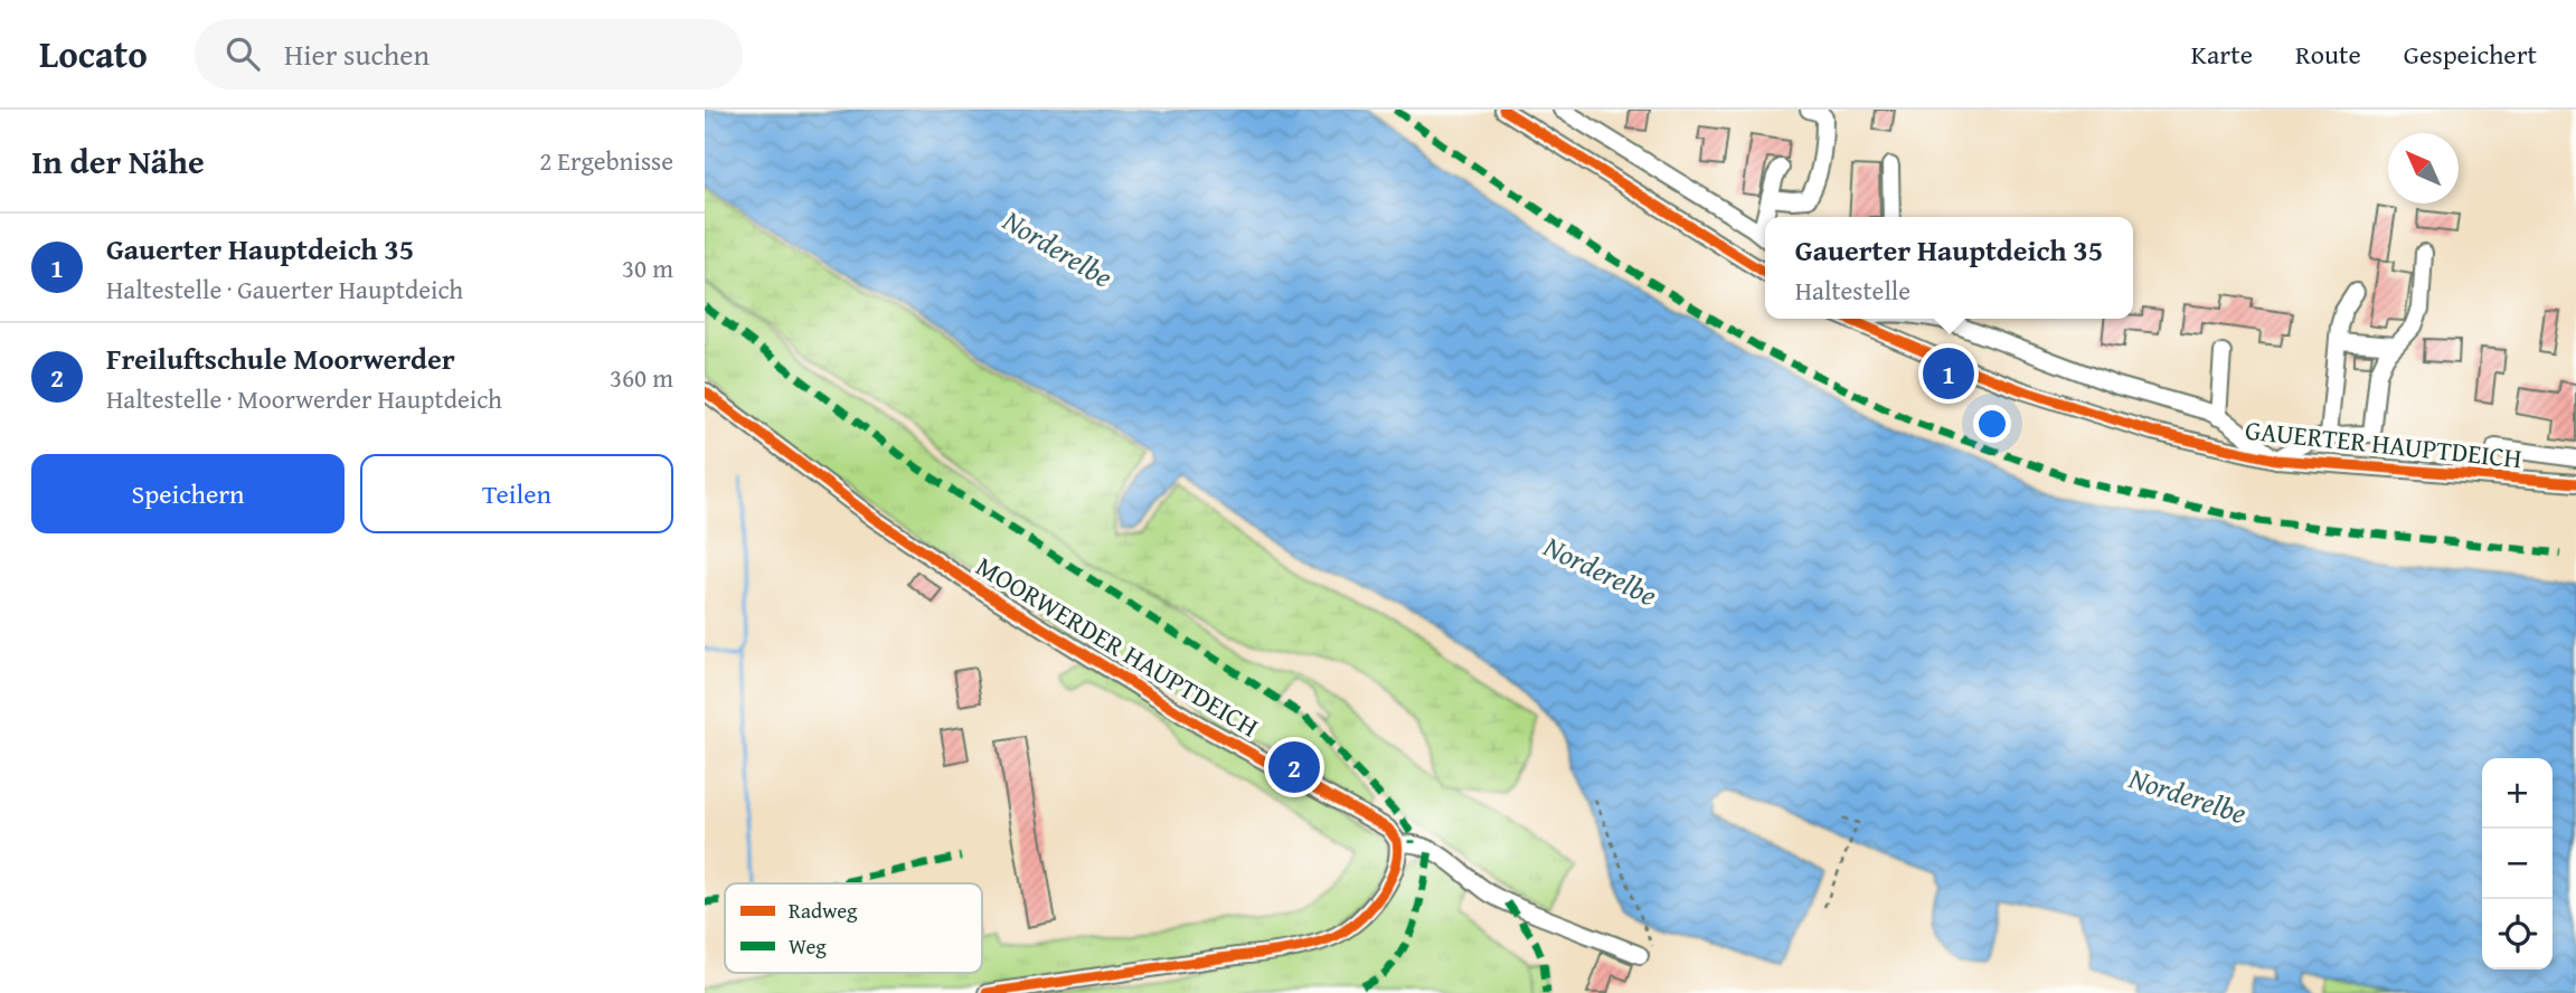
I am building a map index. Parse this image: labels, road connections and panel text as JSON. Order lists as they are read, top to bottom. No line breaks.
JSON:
{"streets":{"street":["GAUERTER HAUPTDEICH","MOORWERDER HAUPTDEICH"]},"water":["Norderelbe"],"legend":["Radweg","Weg"],"north":"top left","page":{"header":"Locato","search":"Hier suchen","nav":["Karte","Route","Gespeichert"],"heading":["In der Nähe","2 Ergebnisse"],"list":[{"mark":"1","name":"Gauerter Hauptdeich 35","note":"Haltestelle · Gauerter Hauptdeich","value":"30 m"},{"mark":"2","name":"Freiluftschule Moorwerder","note":"Haltestelle · Moorwerder Hauptdeich","value":"360 m"}],"popup":["Gauerter Hauptdeich 35","Haltestelle"],"pins":["1","2"],"buttons":["Speichern","Teilen"],"map_buttons":["+","−"]}}
